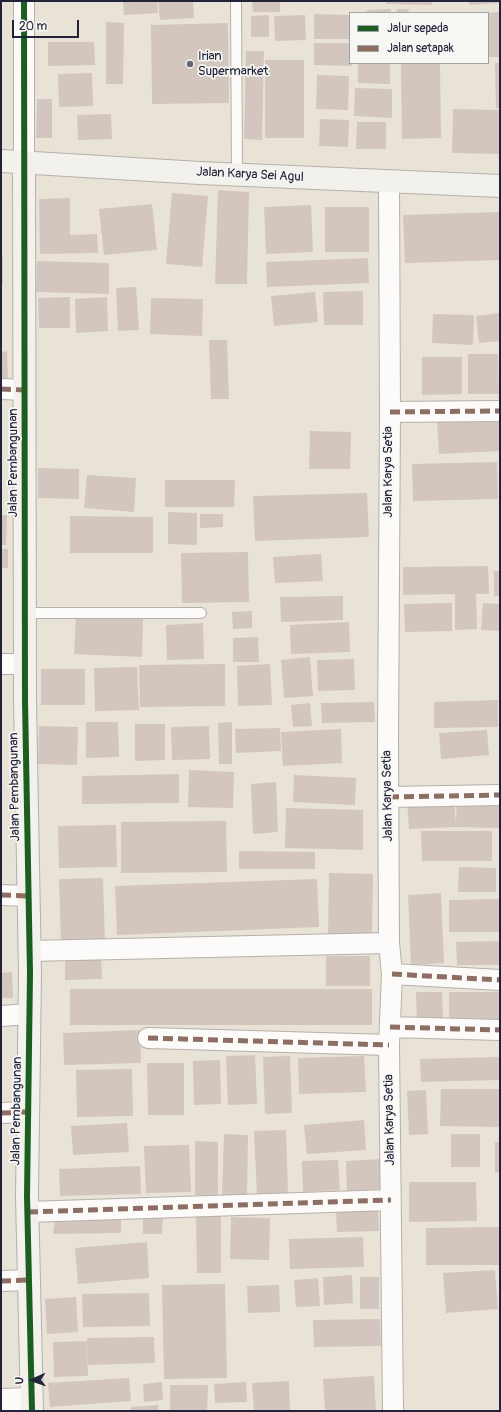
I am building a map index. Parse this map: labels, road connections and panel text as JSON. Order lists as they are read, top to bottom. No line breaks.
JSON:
{"streets":{"street":["Jalan Karya Sei Agul","Jalan Pembangunan","Jalan Karya Setia"]},"crossings":[["Jalan Karya Sei Agul","Jalan Pembangunan"],["Jalan Karya Sei Agul","Jalan Karya Setia"]],"places":["Irian Supermarket"],"legend":["Jalur sepeda","Jalan setapak"],"scale_bar":"20 m","north":"left"}
